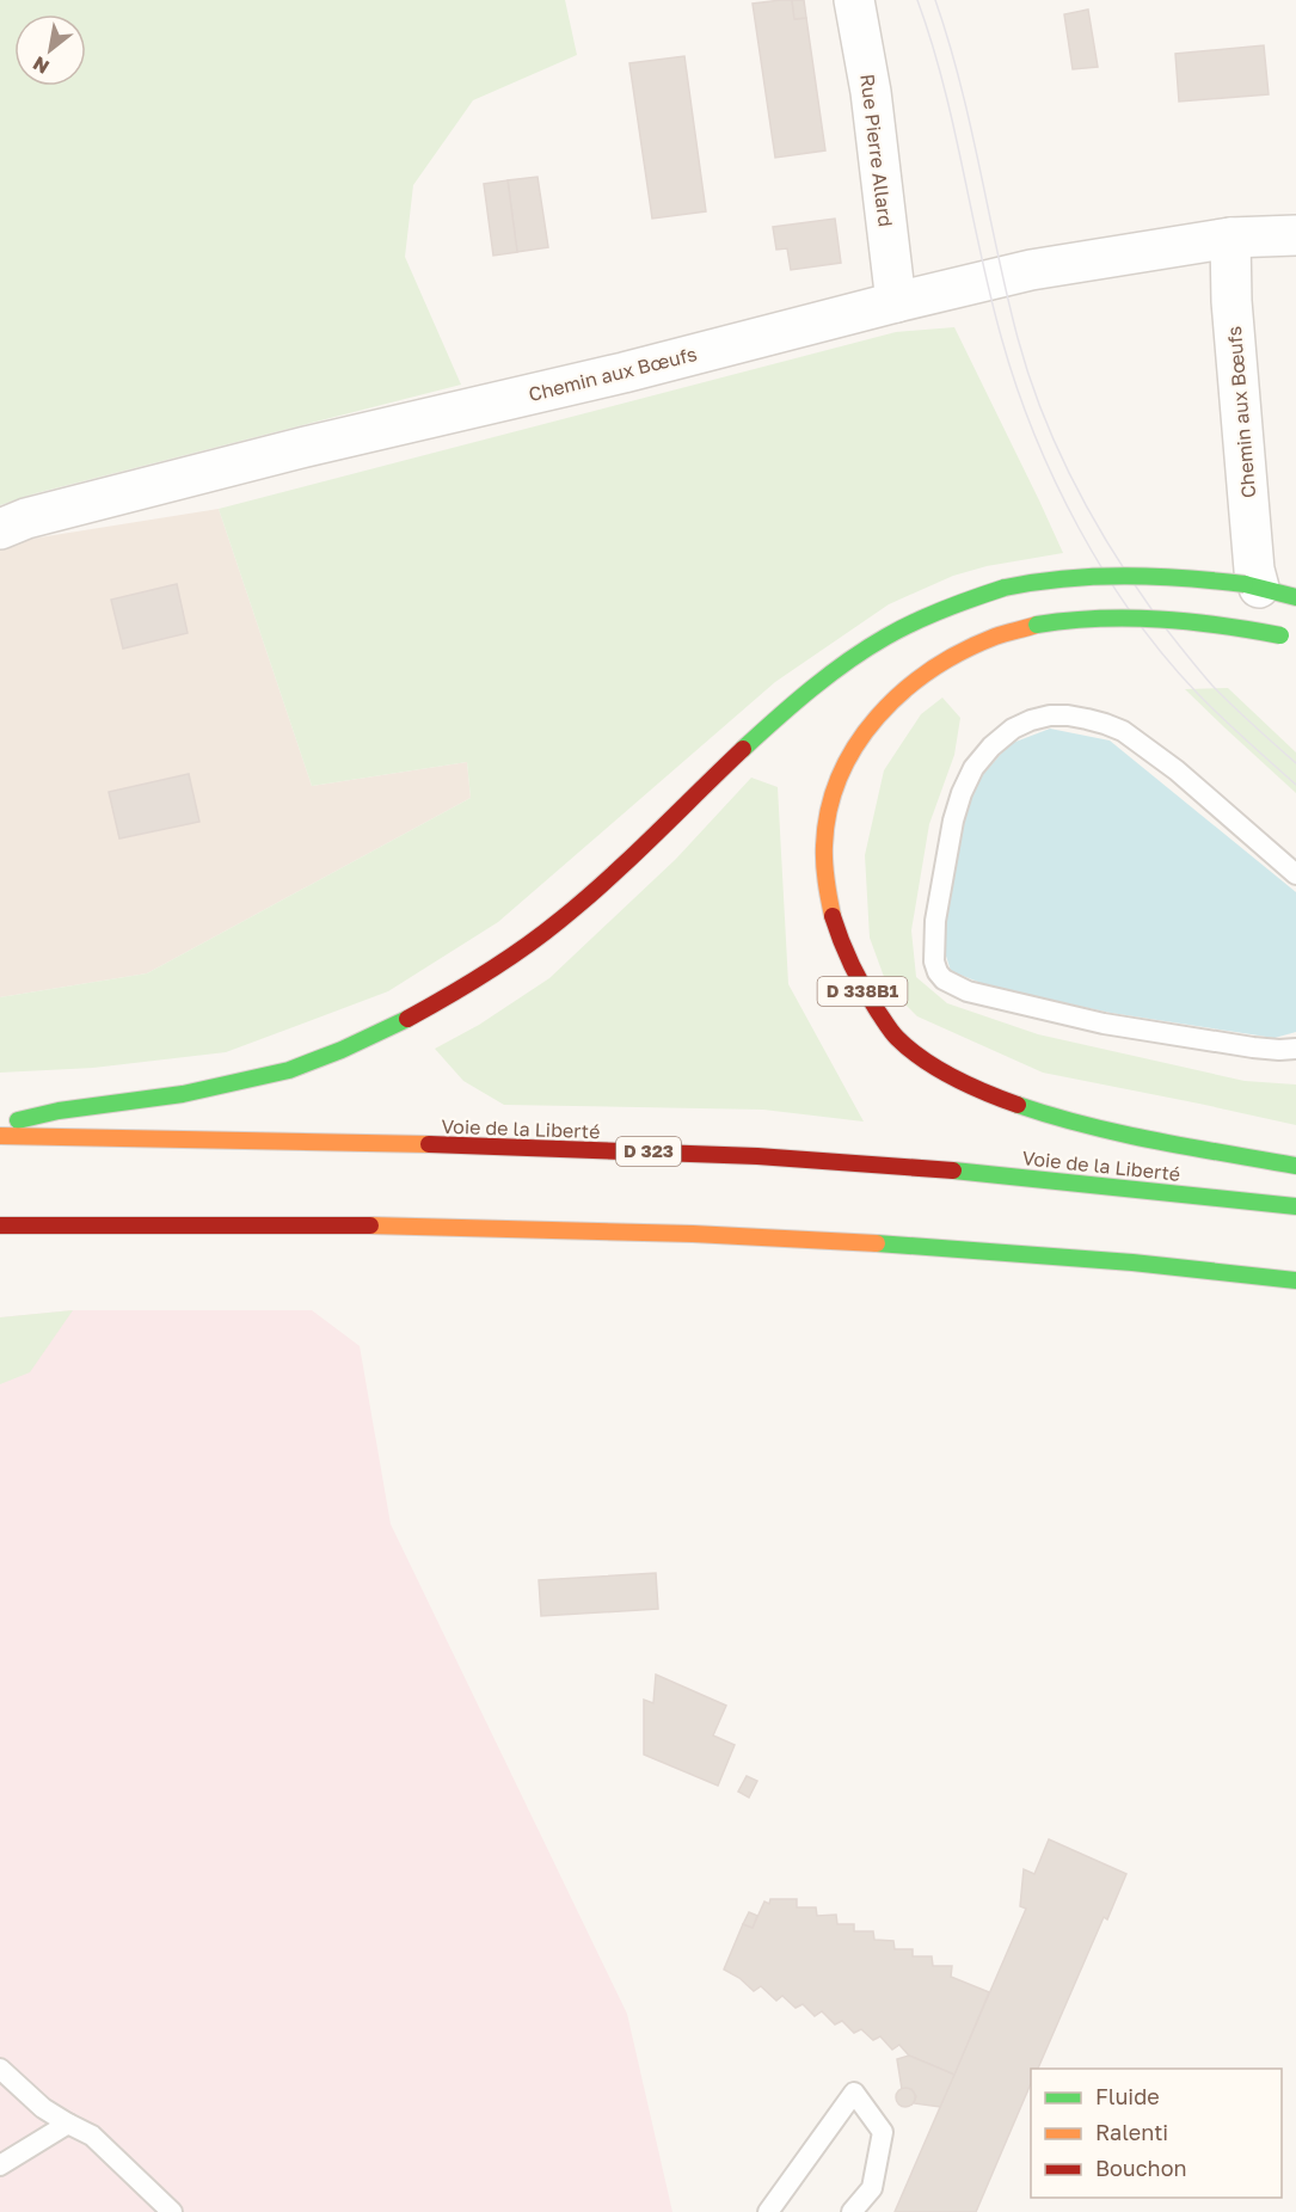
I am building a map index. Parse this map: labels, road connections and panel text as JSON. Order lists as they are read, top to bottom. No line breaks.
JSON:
{"streets":{"highway":["D 338B1","Voie de la Liberté","D 323"],"street":["Rue Pierre Allard","Chemin aux Bœufs"]},"crossings":[["Rue Pierre Allard","Chemin aux Bœufs"]],"legend":["Fluide","Ralenti","Bouchon"],"north":"bottom left"}
